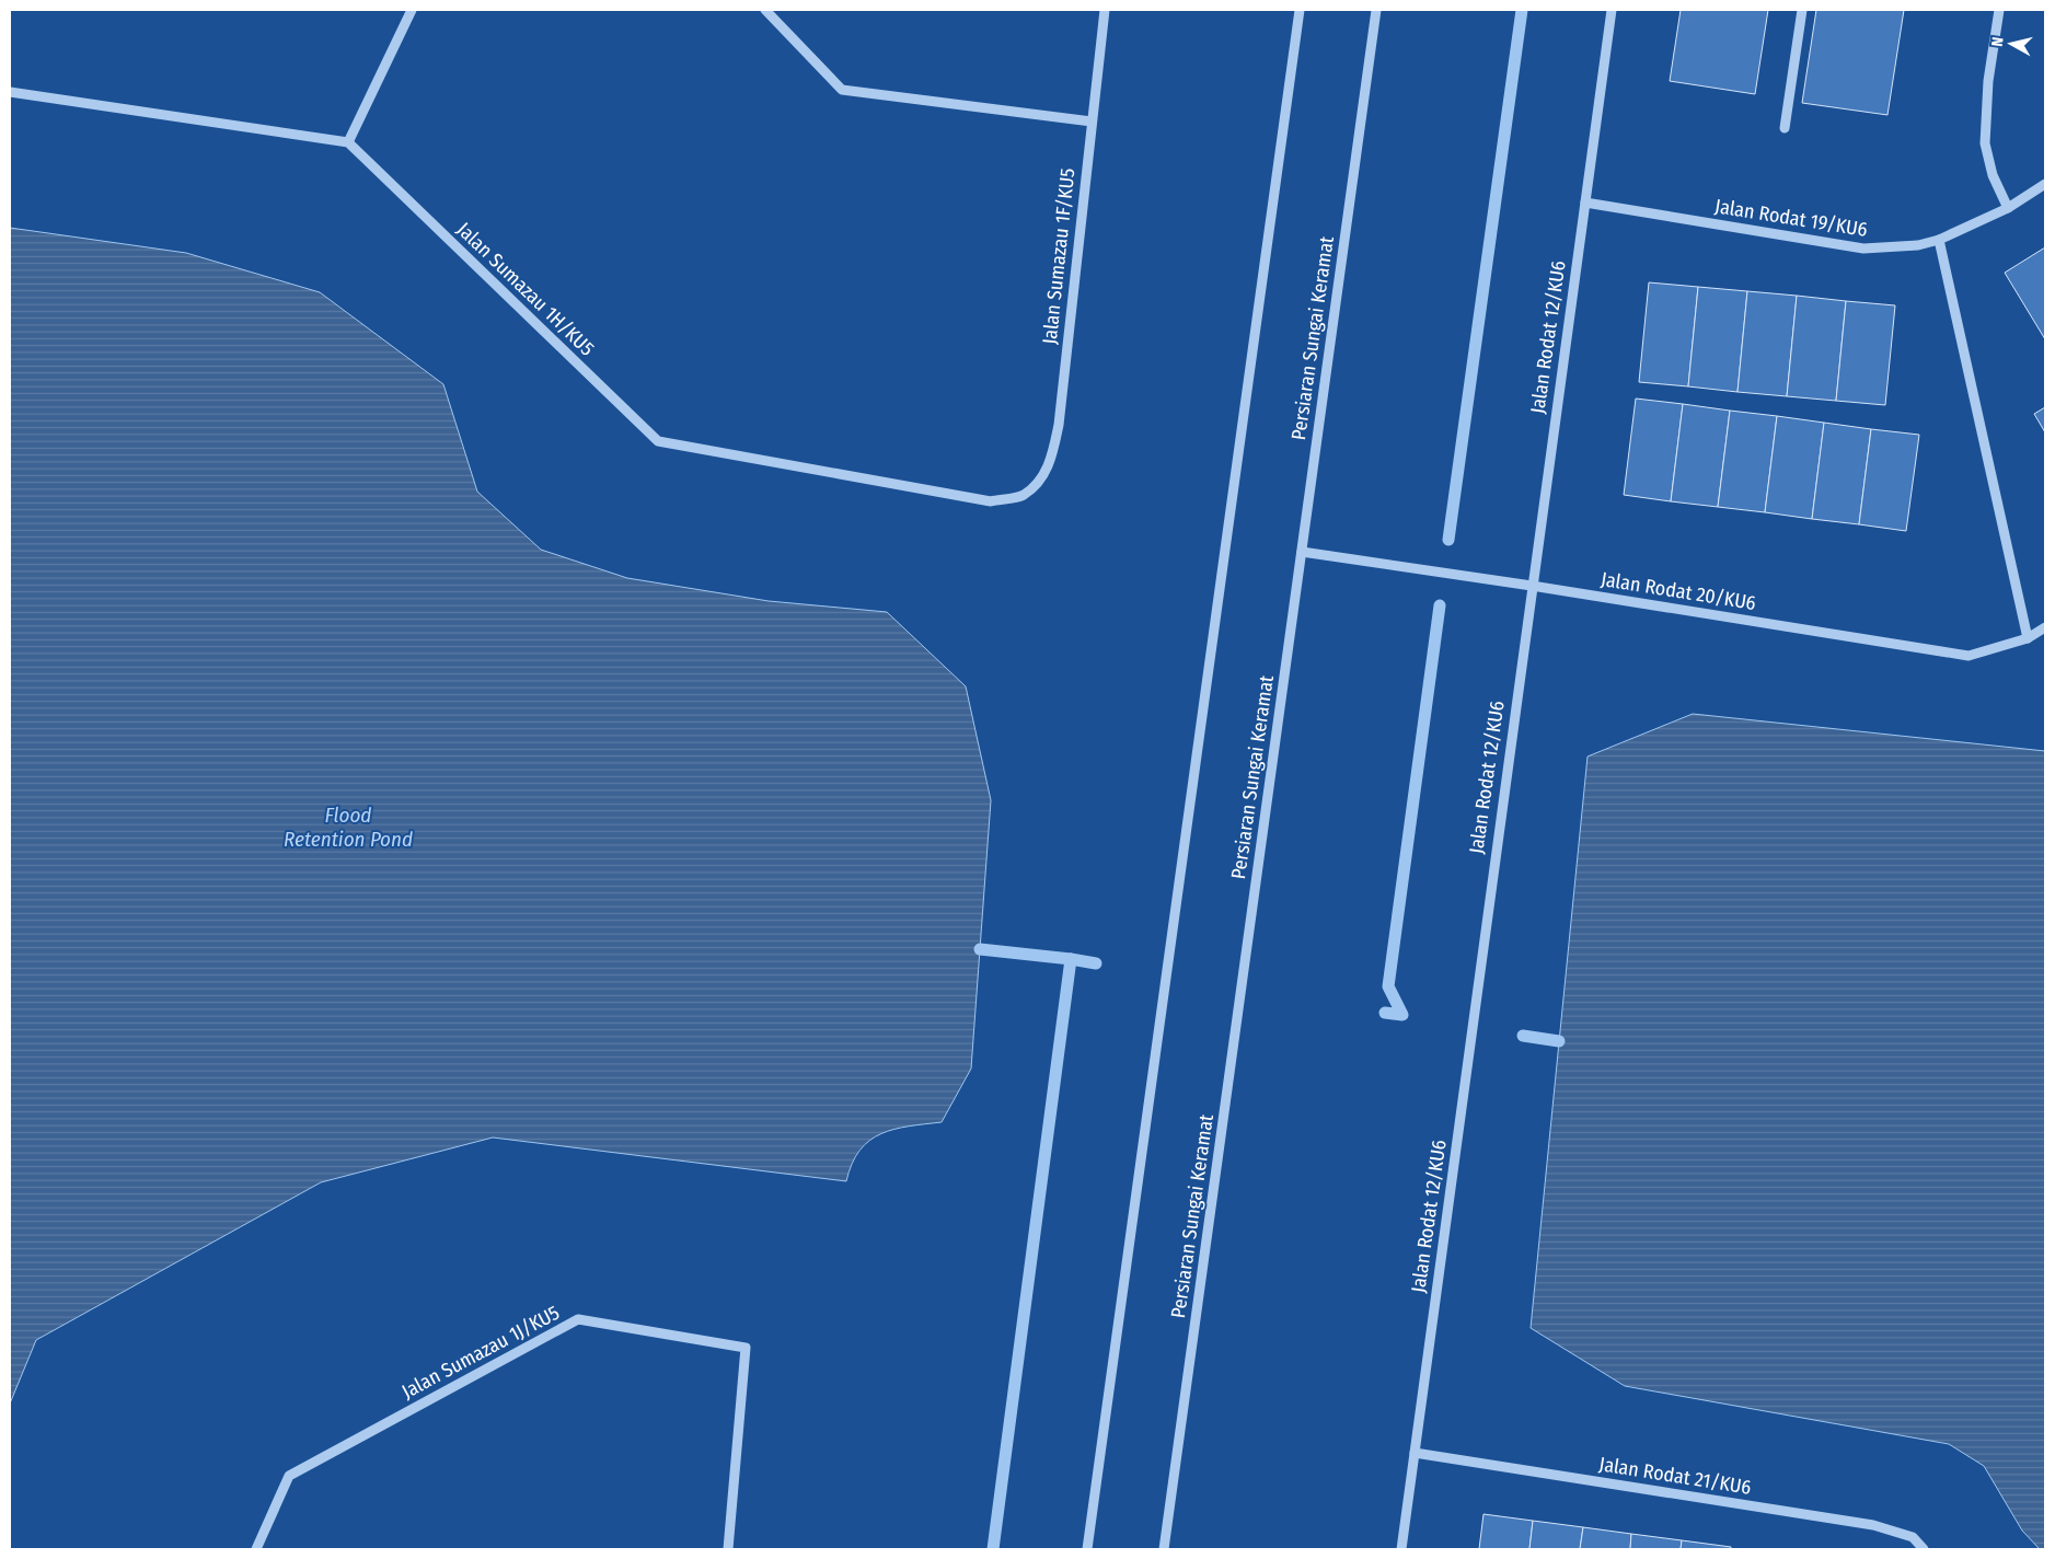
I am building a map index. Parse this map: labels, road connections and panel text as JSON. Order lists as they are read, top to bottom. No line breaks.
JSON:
{"streets":{"street":["Jalan Rodat 19/KU6","Jalan Sumazau 1F/KU5","Jalan Sumazau 1H/KU5","Jalan Rodat 12/KU6","Persiaran Sungai Keramat","Jalan Rodat 20/KU6","Jalan Sumazau 1J/KU5","Jalan Rodat 21/KU6"]},"crossings":[["Jalan Rodat 19/KU6","Jalan Rodat 12/KU6"],["Jalan Sumazau 1F/KU5","Jalan Sumazau 1H/KU5"],["Jalan Rodat 12/KU6","Jalan Rodat 20/KU6"],["Jalan Rodat 12/KU6","Jalan Rodat 21/KU6"],["Persiaran Sungai Keramat","Jalan Rodat 20/KU6"]],"water":["Flood Retention Pond"],"north":"left"}
